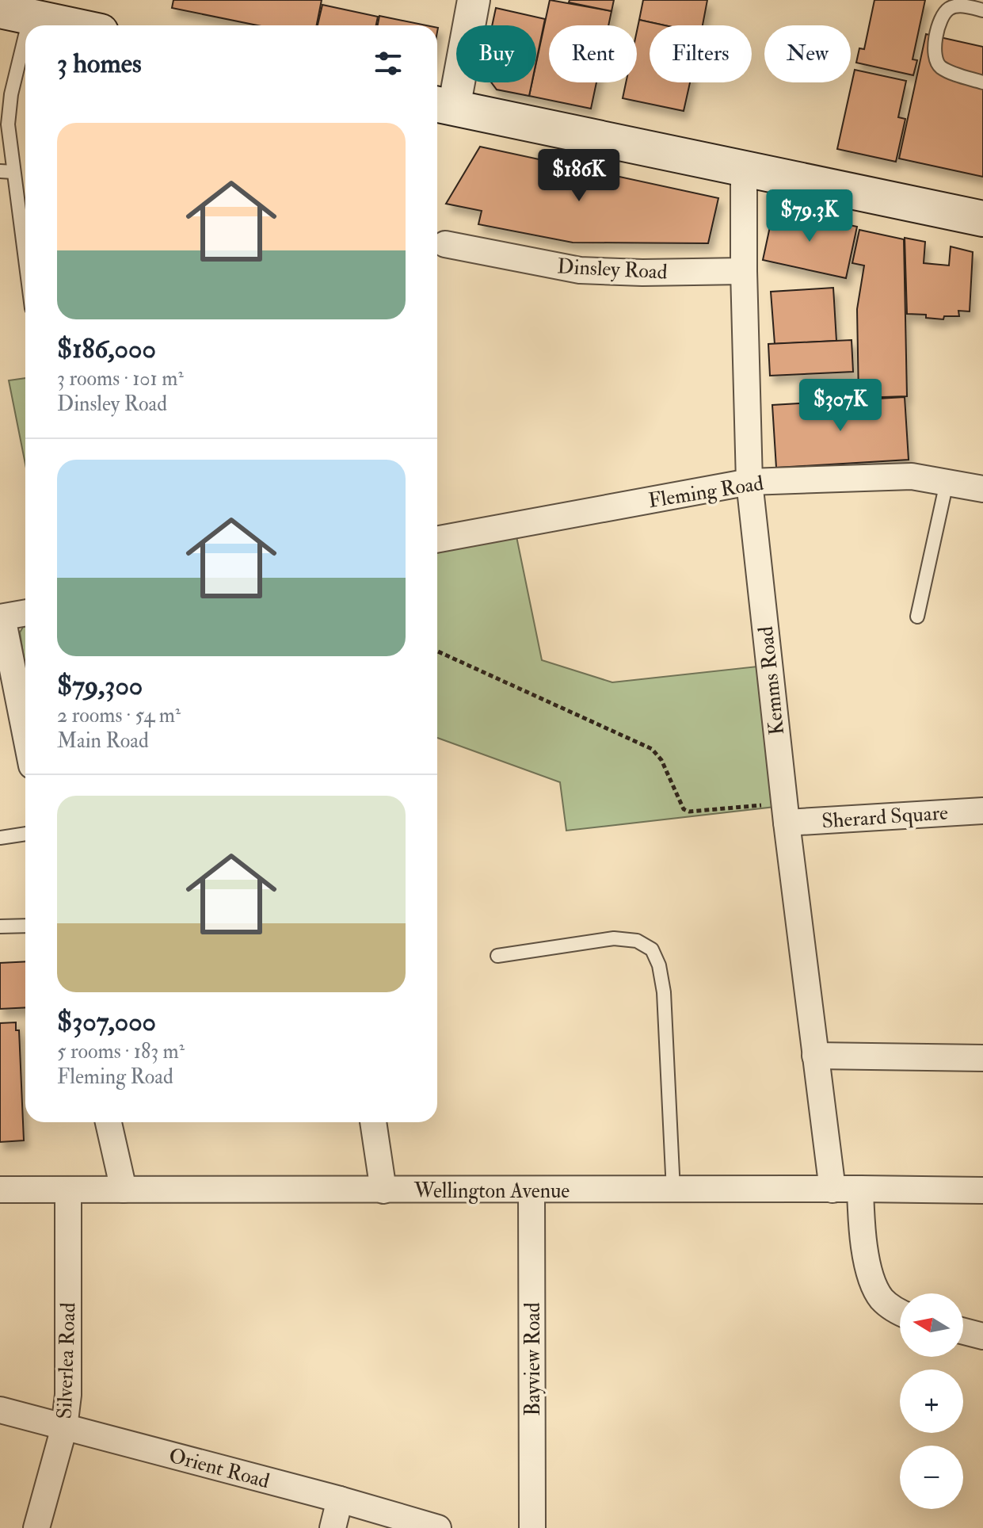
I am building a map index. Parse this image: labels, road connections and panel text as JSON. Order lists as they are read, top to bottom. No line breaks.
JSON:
{"streets":{"street":["Dinsley Road","Fleming Road","Kemms Road","Sherard Square","Wellington Avenue","Bayview Road","Silverlea Road","Orient Road"]},"crossings":[["Dinsley Road","Kemms Road"],["Fleming Road","Kemms Road"],["Kemms Road","Sherard Square"],["Kemms Road","Wellington Avenue"],["Wellington Avenue","Bayview Road"],["Wellington Avenue","Silverlea Road"],["Silverlea Road","Orient Road"]],"north":"left","page":{"chip":["Buy","Rent","Filters","New"],"heading":"3 homes","list":[{"name":"$186,000","note":"3 rooms · 101 m² · Dinsley Road"},{"name":"$79,300","note":"2 rooms · 54 m² · Main Road"},{"name":"$307,000","note":"5 rooms · 183 m² · Fleming Road"}],"price":["$186K","$79.3K","$307K"],"map_buttons":["+","−"]}}
